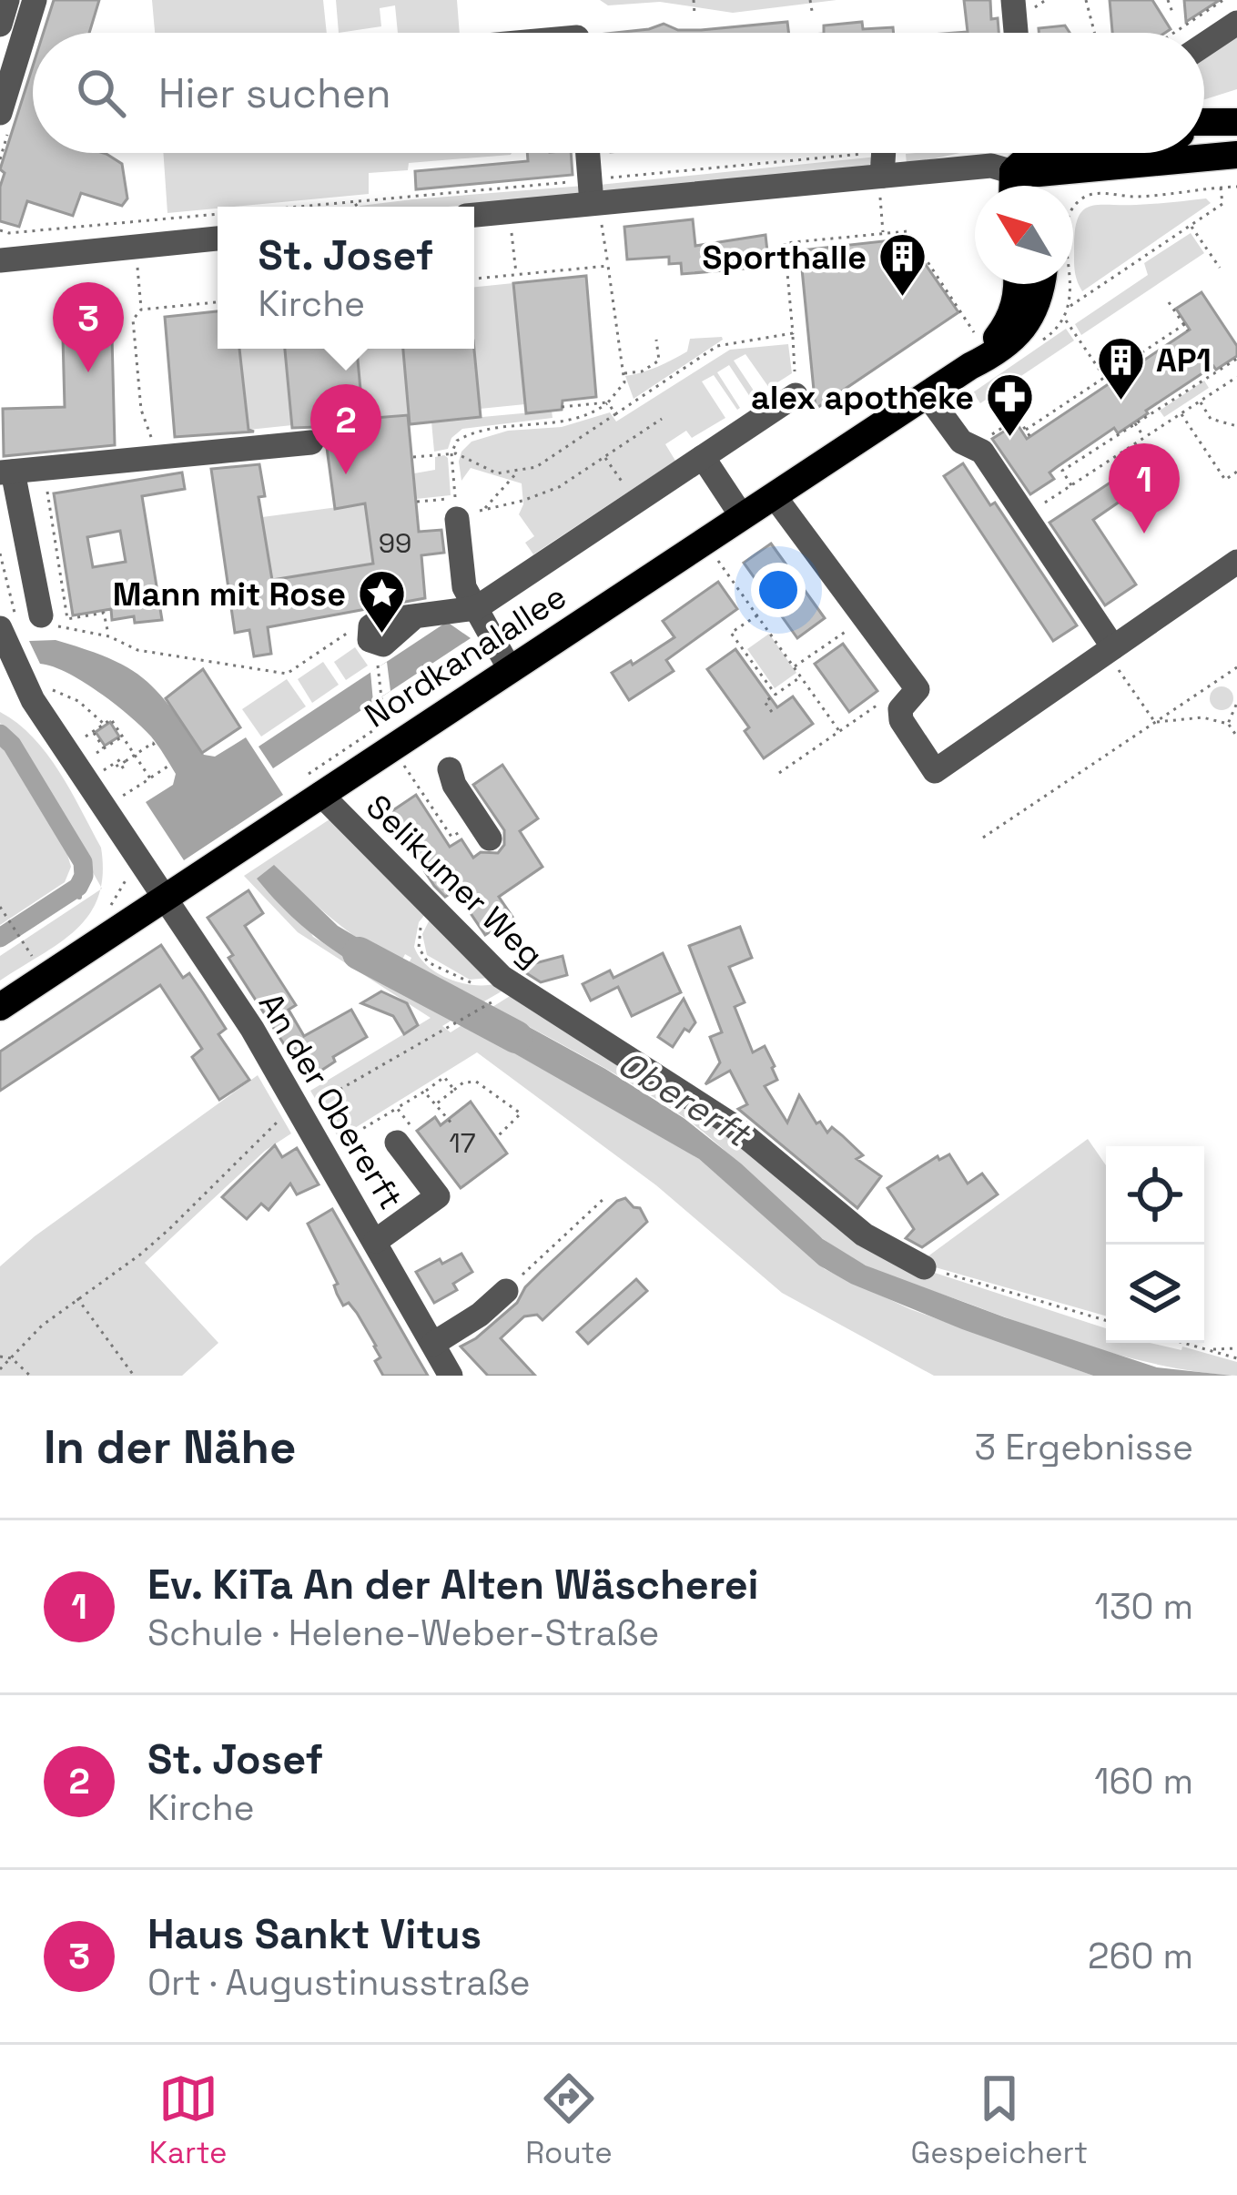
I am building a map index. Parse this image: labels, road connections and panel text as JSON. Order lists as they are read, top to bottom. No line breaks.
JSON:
{"streets":{"main road":["Nordkanalallee"],"street":["Selikumer Weg","An der Obererft"]},"crossings":[["Nordkanalallee","Selikumer Weg"],["Nordkanalallee","An der Obererft"]],"water":["Obererft"],"places":{"building":["Sporthalle","AP1"],"pharmacy":["alex apotheke"],"place":["Mann mit Rose"]},"house_numbers":["99","17"],"north":"top left","page":{"search":"Hier suchen","popup":["St. Josef","Kirche"],"pins":["3","2","1"],"heading":["In der Nähe","3 Ergebnisse"],"list":[{"mark":"1","name":"Ev. KiTa An der Alten Wäscherei","note":"Schule · Helene-Weber-Straße","value":"130 m"},{"mark":"2","name":"St. Josef","note":"Kirche","value":"160 m"},{"mark":"3","name":"Haus Sankt Vitus","note":"Ort · Augustinusstraße","value":"260 m"}],"nav":["Karte","Route","Gespeichert"]}}
